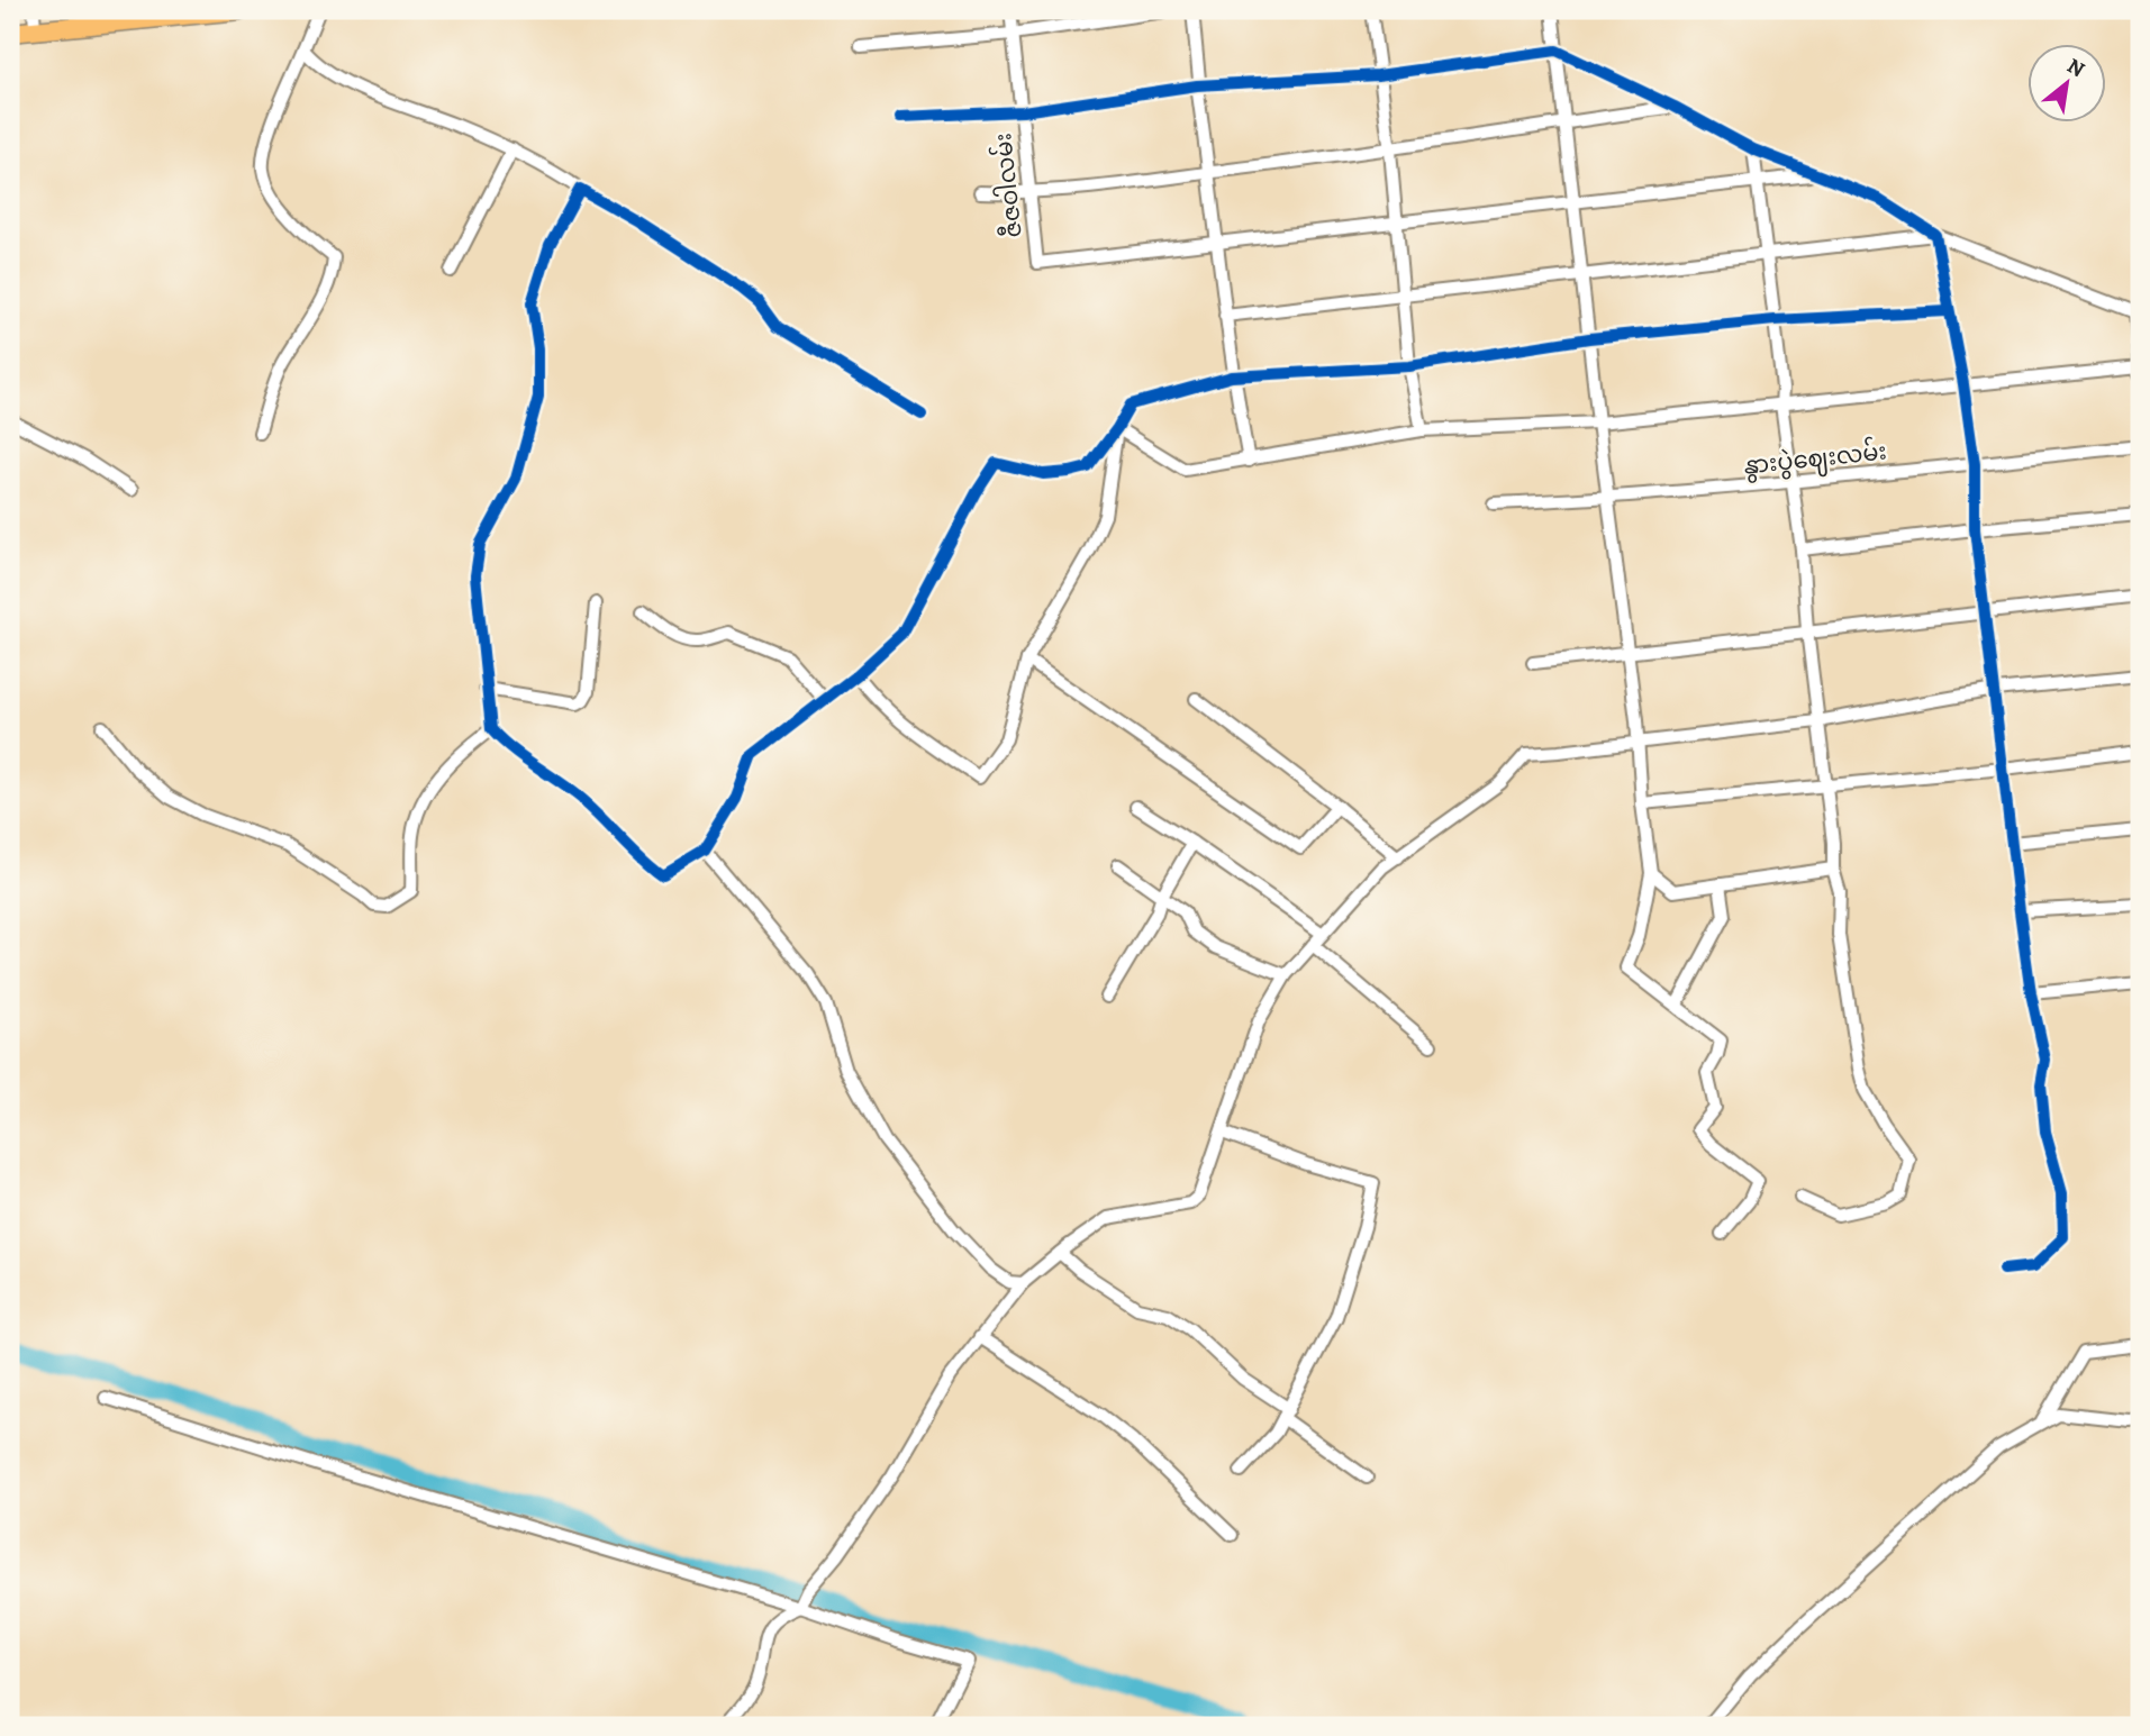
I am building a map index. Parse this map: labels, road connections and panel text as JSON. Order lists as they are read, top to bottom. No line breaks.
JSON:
{"streets":{"street":["ဇီဇဝါလမ်း","နွားပွဲဈေးလမ်း"]},"north":"top right"}
